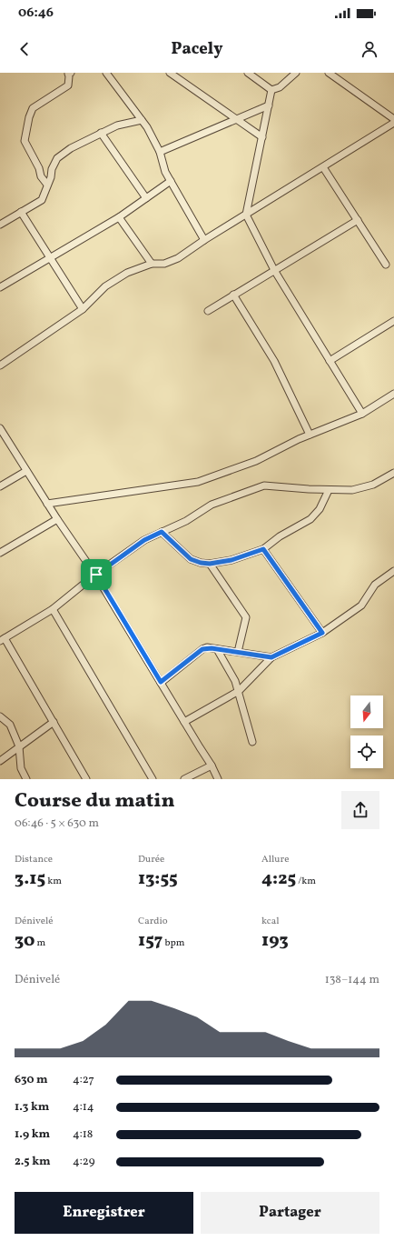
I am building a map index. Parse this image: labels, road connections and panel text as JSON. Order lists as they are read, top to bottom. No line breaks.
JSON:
{"north":"bottom","page":{"status":"06:46","header":"Pacely","heading":["Course du matin","06:46 · 5 × 630 m"],"stats":[["Distance","3.15 km"],["Durée","13:55"],["Allure","4:25 /km"],["Dénivelé","30 m"],["Cardio","157 bpm"],["kcal","193"]],"chart":["Dénivelé","138–144 m"],"list":[{"name":"630 m","note":"4:27"},{"name":"1.3 km","note":"4:14"},{"name":"1.9 km","note":"4:18"},{"name":"2.5 km","note":"4:29"}],"buttons":["Enregistrer","Partager"]}}
